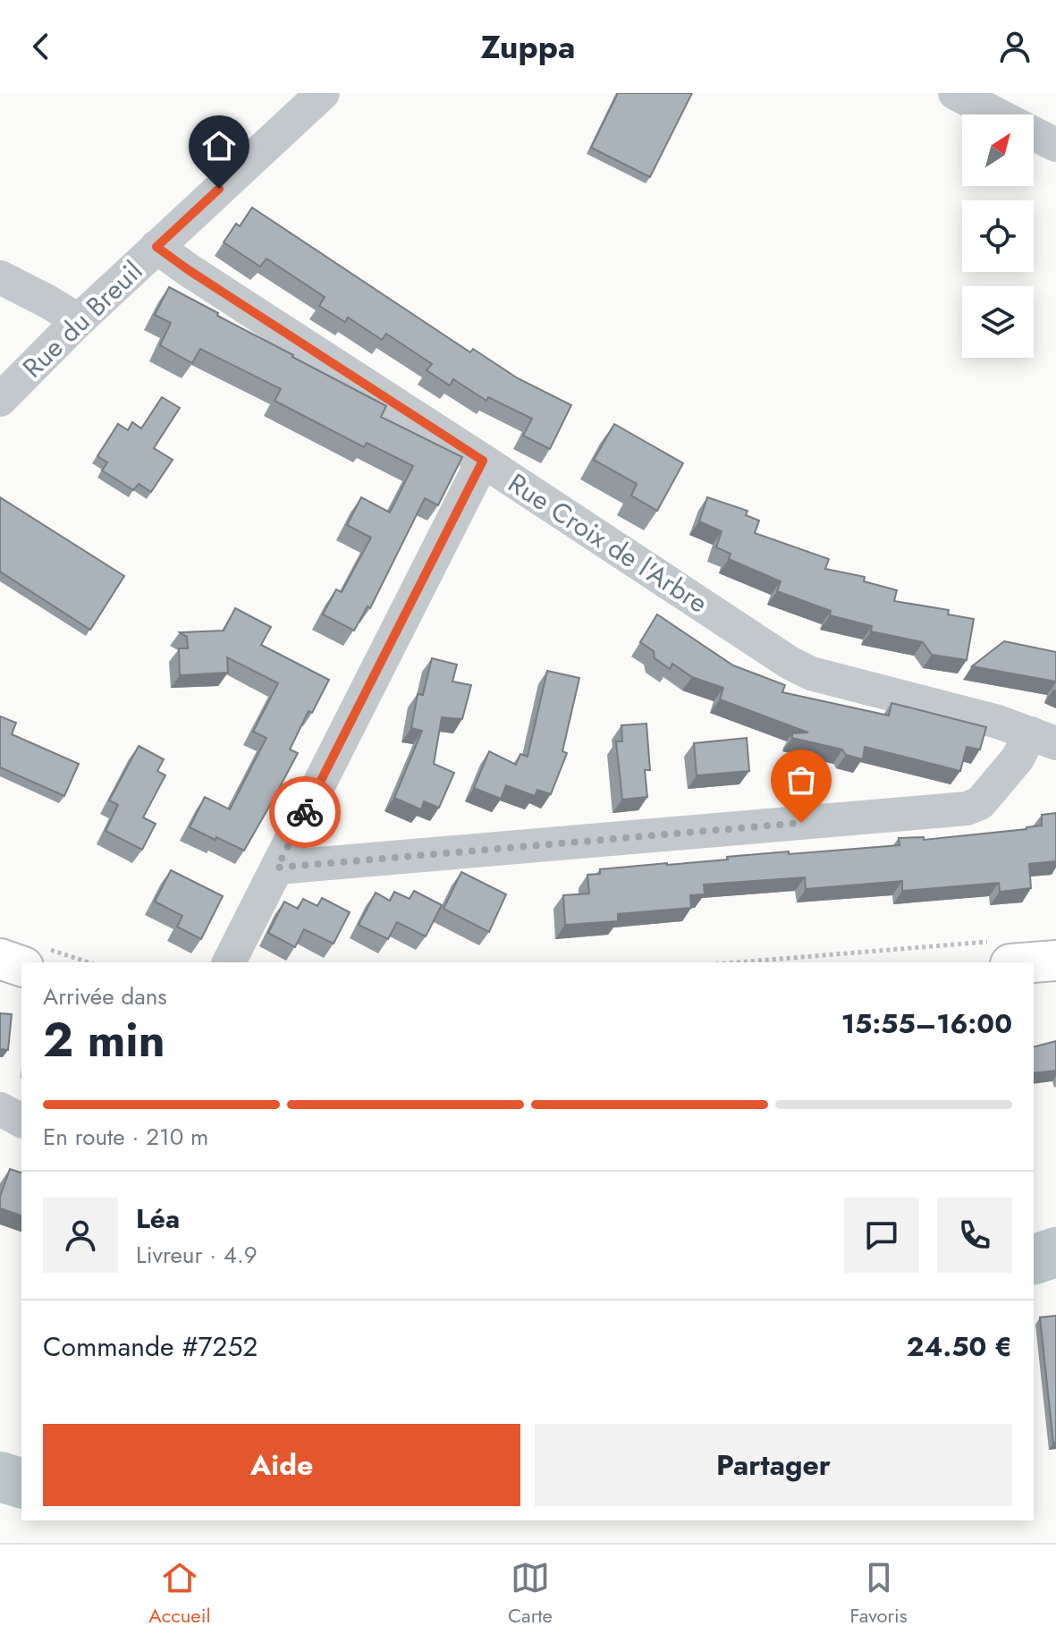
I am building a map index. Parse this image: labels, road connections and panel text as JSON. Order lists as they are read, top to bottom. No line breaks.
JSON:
{"streets":{"street":["Rue du Breuil","Rue Croix de l'Arbre"]},"crossings":[["Rue du Breuil","Rue Croix de l'Arbre"]],"north":"top right","page":{"header":"Zuppa","heading":["2 min","Arrivée dans","15:55–16:00"],"panel":["Léa","Livreur · 4.9","Commande #7252","24.50 €"],"bar":"En route · 210 m","buttons":["Aide","Partager"],"tabs":["Accueil","Carte","Favoris"]}}
